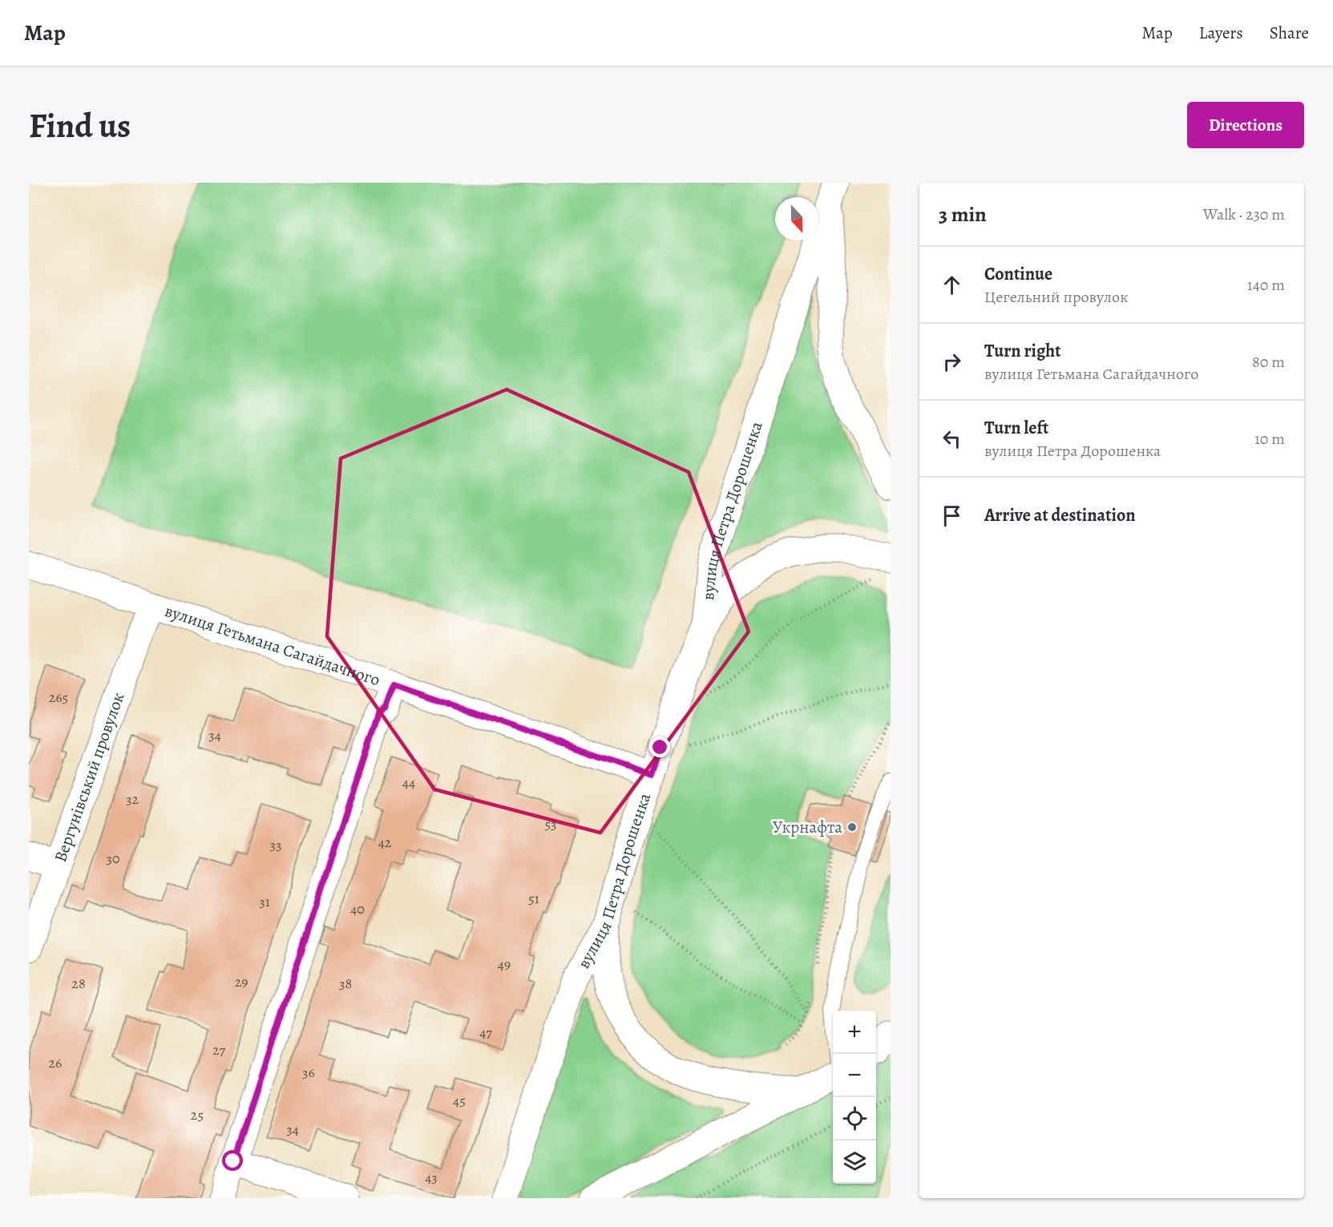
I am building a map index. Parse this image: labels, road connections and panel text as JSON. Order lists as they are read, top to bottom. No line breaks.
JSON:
{"streets":{"street":["вулиця Петра Дорошенка","вулиця Гетьмана Сагайдачного","Вергунівський провулок"]},"crossings":[["вулиця Петра Дорошенка","вулиця Гетьмана Сагайдачного"],["вулиця Гетьмана Сагайдачного","Вергунівський провулок"]],"places":["Укрнафта"],"house_numbers":["265","34","44","32","53","42","33","30","51","31","40","49","29","28","38","47","27","26","36","45","25","34","43"],"north":"bottom","page":{"header":"Map","nav":["Map","Layers","Share"],"buttons":"Directions","title":"Find us","heading":["3 min","Walk · 230 m"],"list":[["Continue","Цегельний провулок","140 m"],["Turn right","вулиця Гетьмана Сагайдачного","80 m"],["Turn left","вулиця Петра Дорошенка","10 m"],"Arrive at destination"],"map_buttons":["+","−"]}}
